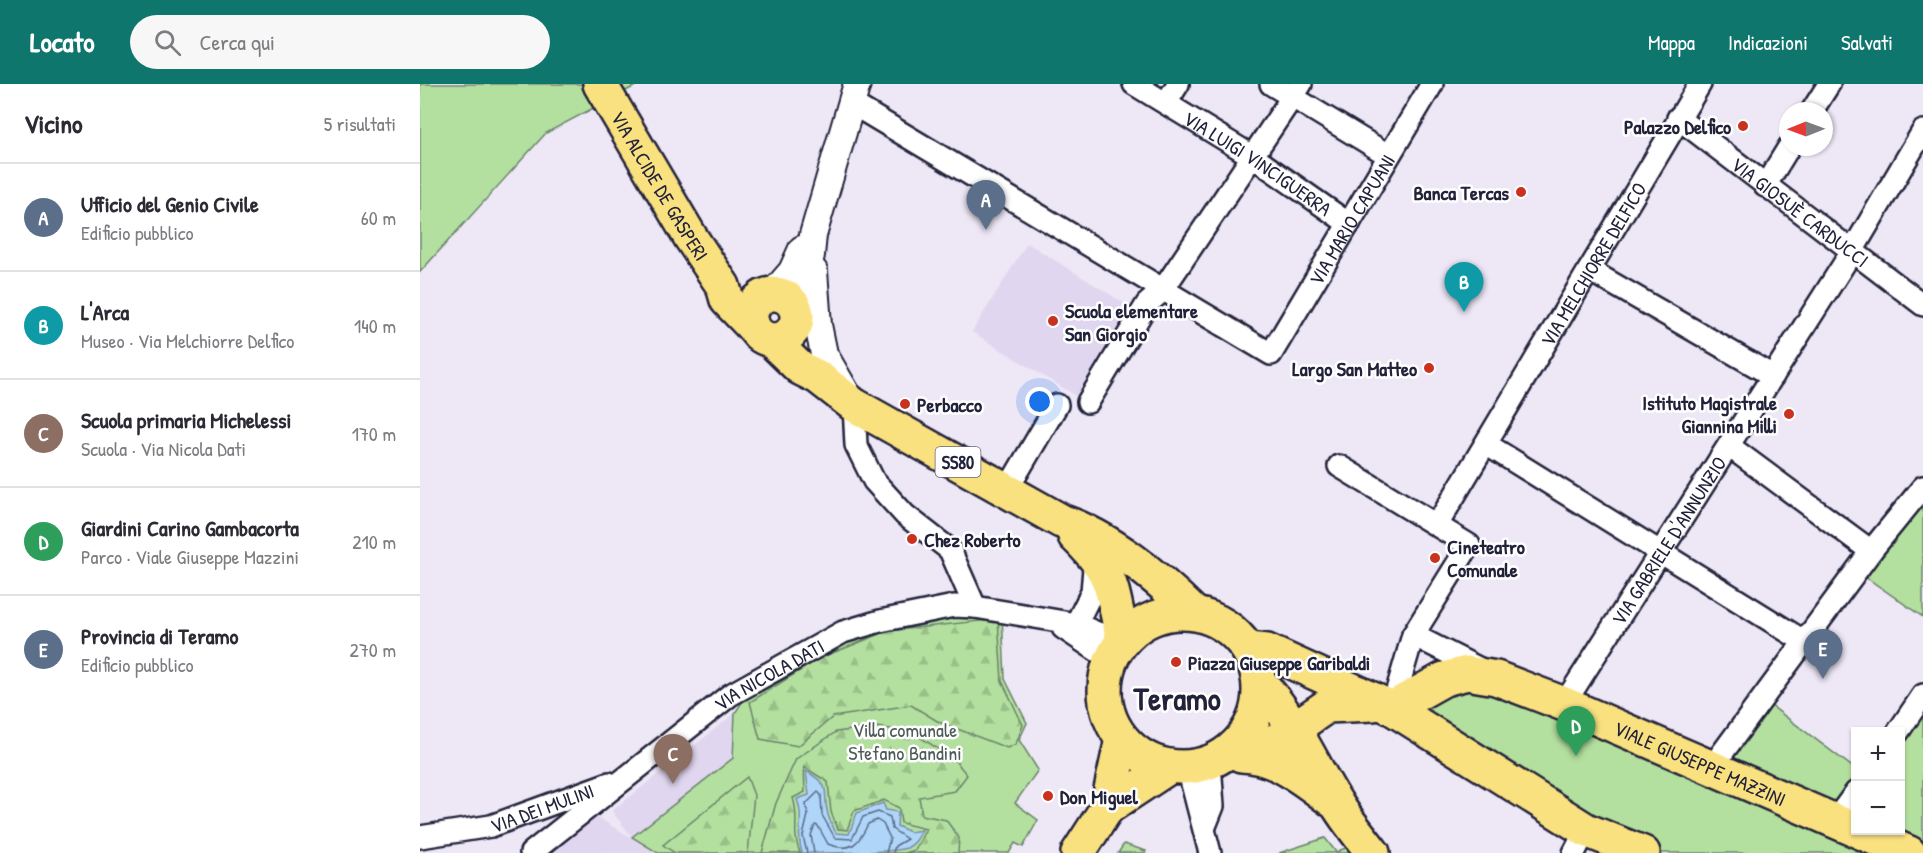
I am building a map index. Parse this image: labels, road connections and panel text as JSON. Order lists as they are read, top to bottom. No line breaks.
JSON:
{"streets":{"main road":["VIA ALCIDE DE GASPERI","SS80","VIALE GIUSEPPE MAZZINI"],"street":["VIA LUIGI VINCIGUERRA","VIA GIOSUÈ CARDUCCI","VIA MARIO CAPUANI","VIA MELCHIORRE DELFICO","VIA GABRIELE D'ANNUNZIO","VIA NICOLA DATI","VIA DEI MULINI"]},"crossings":[["VIA LUIGI VINCIGUERRA","VIA MARIO CAPUANI"],["VIA ALCIDE DE GASPERI","SS80"],["VIA GIOSUÈ CARDUCCI","VIA MELCHIORRE DELFICO"],["VIA GIOSUÈ CARDUCCI","VIA GABRIELE D'ANNUNZIO"],["SS80","VIA NICOLA DATI"],["VIA GABRIELE D'ANNUNZIO","VIALE GIUSEPPE MAZZINI"],["VIA NICOLA DATI","VIA DEI MULINI"]],"districts":["Teramo"],"parks":["Villa comunale Stefano Bandini"],"places":["Palazzo Delfico","Banca Tercas","Scuola elementare San Giorgio","Largo San Matteo","Perbacco","Istituto Magistrale Giannina Milli","Chez Roberto","Cineteatro Comunale","Piazza Giuseppe Garibaldi","Don Miguel"],"north":"left","page":{"header":"Locato","search":"Cerca qui","nav":["Mappa","Indicazioni","Salvati"],"heading":["Vicino","5 risultati"],"list":[{"mark":"A","name":"Ufficio del Genio Civile","note":"Edificio pubblico","value":"60 m"},{"mark":"B","name":"L'Arca","note":"Museo · Via Melchiorre Delfico","value":"140 m"},{"mark":"C","name":"Scuola primaria Michelessi","note":"Scuola · Via Nicola Dati","value":"170 m"},{"mark":"D","name":"Giardini Carino Gambacorta","note":"Parco · Viale Giuseppe Mazzini","value":"210 m"},{"mark":"E","name":"Provincia di Teramo","note":"Edificio pubblico","value":"270 m"}],"pins":["A","B","E","D","C"],"map_buttons":["+","−"]}}
